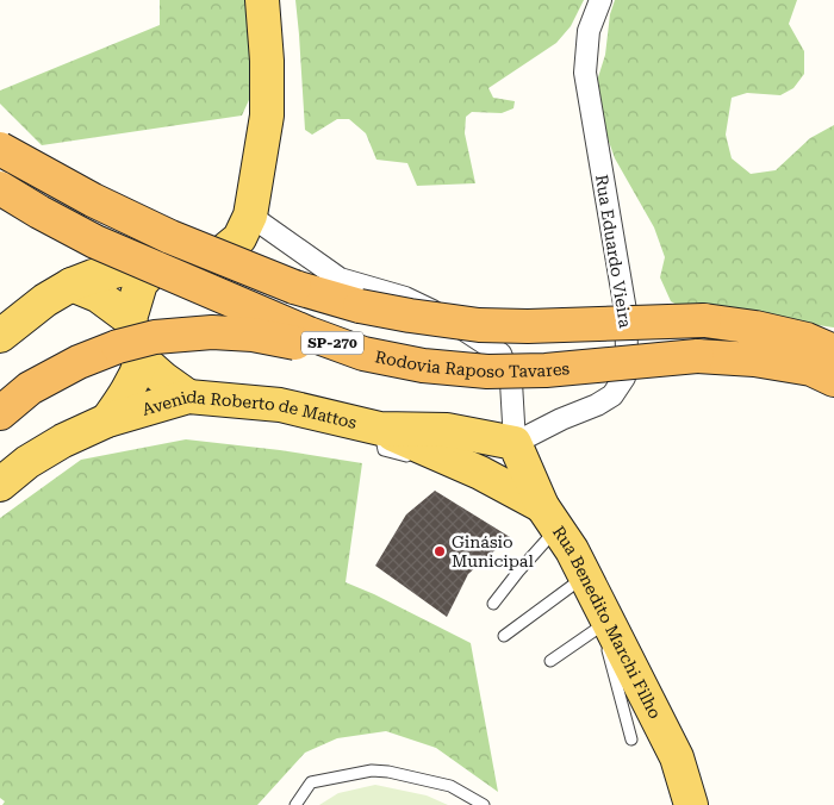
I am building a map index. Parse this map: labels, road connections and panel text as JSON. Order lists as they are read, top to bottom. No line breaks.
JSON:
{"streets":{"highway":["SP-270","Rodovia Raposo Tavares"],"main road":["Avenida Roberto de Mattos","Rua Benedito Marchi Filho"],"street":["Rua Eduardo Vieira"]},"crossings":[["Rua Eduardo Vieira","Avenida Roberto de Mattos"],["Rua Eduardo Vieira","Rua Benedito Marchi Filho"],["Avenida Roberto de Mattos","Rua Benedito Marchi Filho"]],"places":["Ginásio Municipal"]}
